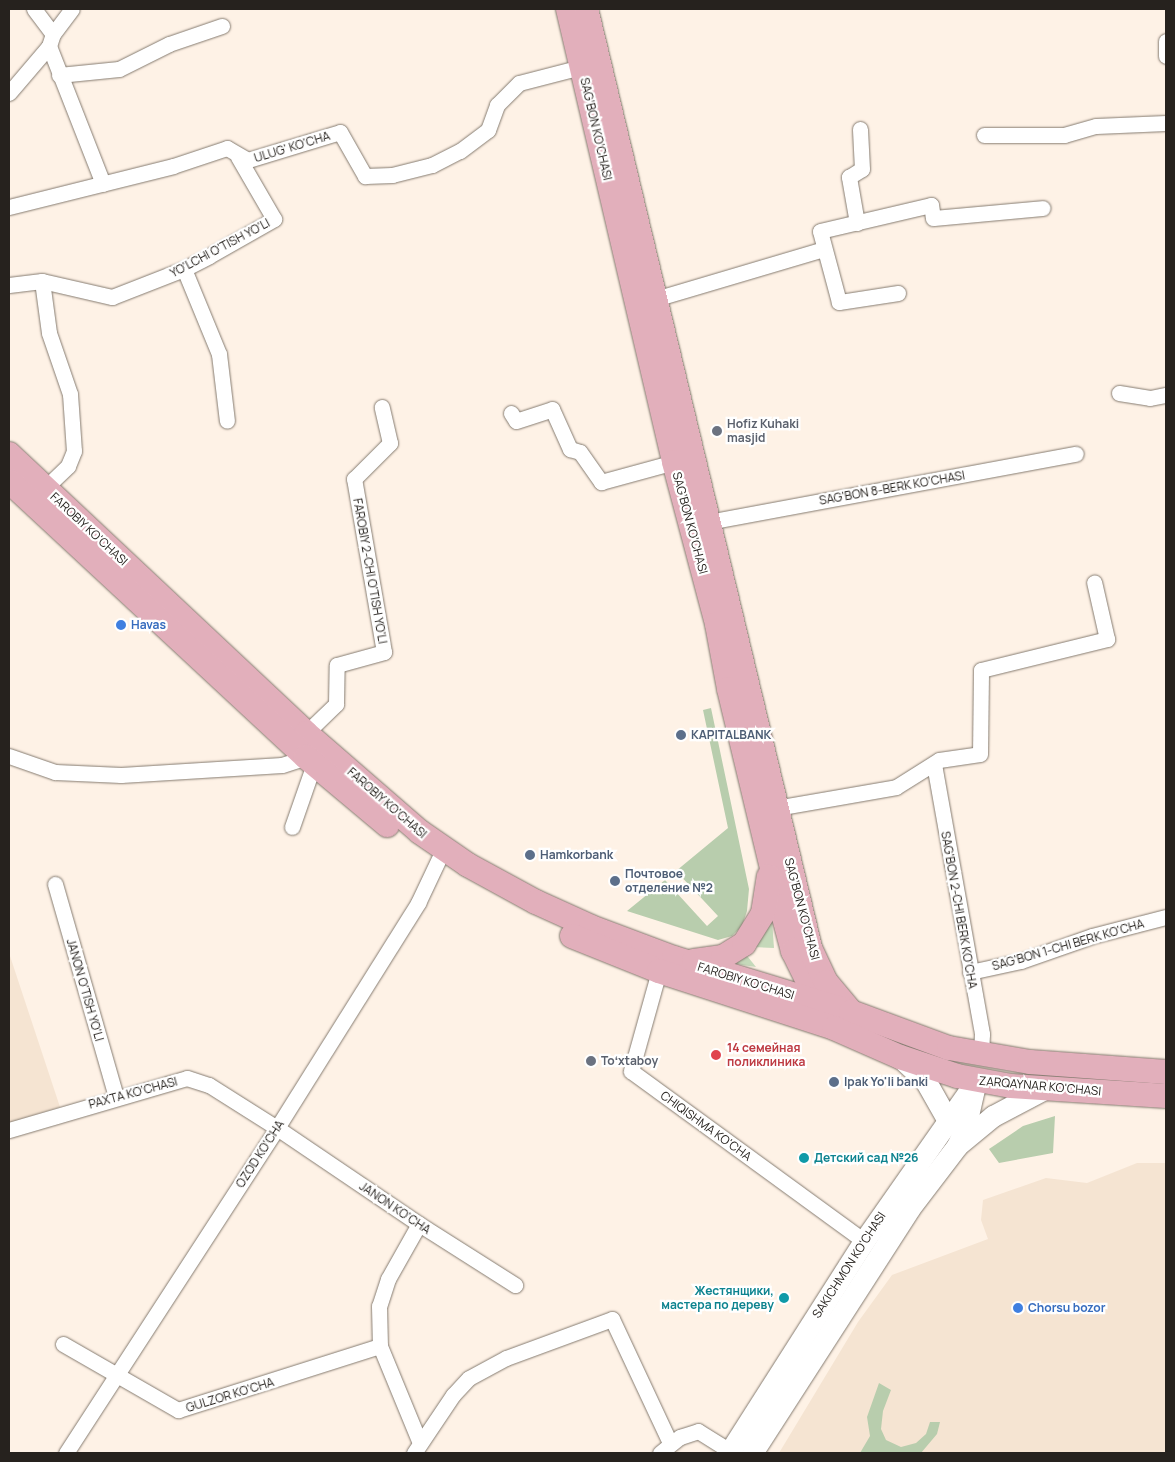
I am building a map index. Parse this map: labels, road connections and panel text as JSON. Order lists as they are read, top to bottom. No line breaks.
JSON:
{"streets":{"main road":["SAG’BON KO’CHASI","FAROBIY KO'CHASI","ZARQAYNAR KO'CHASI","SAKICHMON KO'CHASI"],"street":["ULUG' KO'CHA","YO'LCHI O'TISH YO'LI","SAG'BON 8-BERK KO'CHASI","FAROBIY 2-CHI O'TISH YO'LI","SAG'BON 2-CHI BERK KO'CHA","SAG'BON 1-CHI BERK KO'CHA","JANON O'TISH YO'LI","PAXTA KO‘CHASI","CHIQISHMA KO'CHA","OZOD KO'CHA","JANON KO'CHA","GULZOR KO'CHA"]},"crossings":[["SAG’BON KO’CHASI","ULUG' KO'CHA"],["SAG’BON KO’CHASI","SAG'BON 8-BERK KO'CHASI"],["SAG’BON KO’CHASI","FAROBIY KO'CHASI"],["SAG’BON KO’CHASI","ZARQAYNAR KO'CHASI"],["ULUG' KO'CHA","YO'LCHI O'TISH YO'LI"],["FAROBIY KO'CHASI","FAROBIY 2-CHI O'TISH YO'LI"],["FAROBIY KO'CHASI","ZARQAYNAR KO'CHASI"],["FAROBIY KO'CHASI","CHIQISHMA KO'CHA"],["FAROBIY KO'CHASI","OZOD KO'CHA"],["SAG'BON 2-CHI BERK KO'CHA","SAG'BON 1-CHI BERK KO'CHA"],["SAG'BON 2-CHI BERK KO'CHA","ZARQAYNAR KO'CHASI"],["SAG'BON 2-CHI BERK KO'CHA","SAKICHMON KO'CHASI"],["JANON O'TISH YO'LI","PAXTA KO‘CHASI"],["ZARQAYNAR KO'CHASI","SAKICHMON KO'CHASI"],["PAXTA KO‘CHASI","OZOD KO'CHA"],["PAXTA KO‘CHASI","JANON KO'CHA"],["CHIQISHMA KO'CHA","SAKICHMON KO'CHASI"],["OZOD KO'CHA","JANON KO'CHA"],["OZOD KO'CHA","GULZOR KO'CHA"]],"places":["Hofiz Kuhaki masjid","Havas","KAPITALBANK","Hamkorbank","Почтовое отделение №2","14 семейная поликлиника","Toʻxtaboy","Ipak Yo'li banki","Детский сад №26","Жестянщики, мастера по дереву","Chorsu bozor"]}
